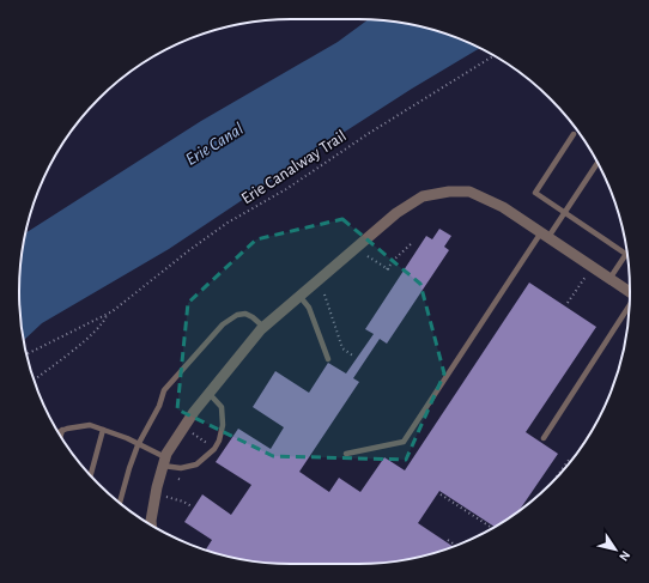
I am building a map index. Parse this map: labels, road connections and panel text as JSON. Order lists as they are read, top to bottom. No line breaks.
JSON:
{"streets":{"path":["Erie Canalway Trail"]},"water":["Erie Canal"],"north":"bottom right"}
